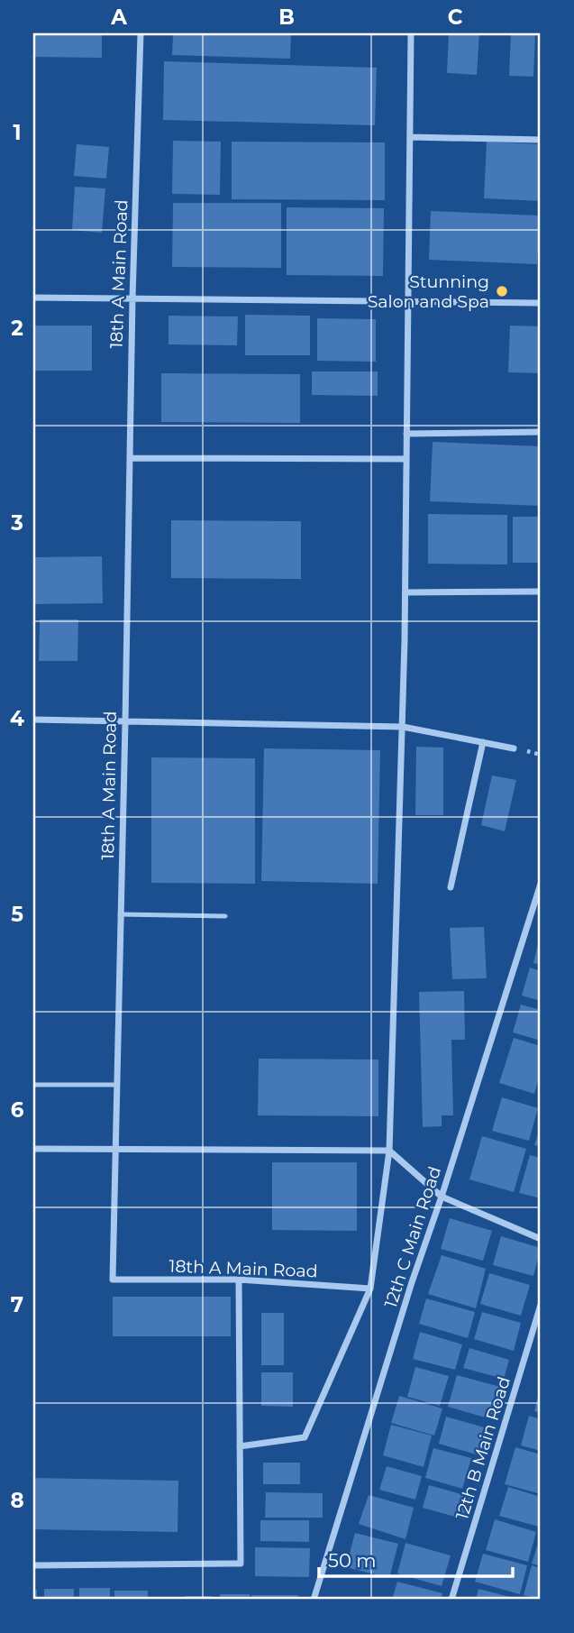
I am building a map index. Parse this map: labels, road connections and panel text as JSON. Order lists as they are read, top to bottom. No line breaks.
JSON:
{"streets":{"street":["18th A Main Road","12th C Main Road","12th B Main Road"]},"places":["Stunning Salon and Spa"],"scale_bar":"50 m","grid":{"columns":["A","B","C"],"rows":["1","2","3","4","5","6","7","8"]}}
